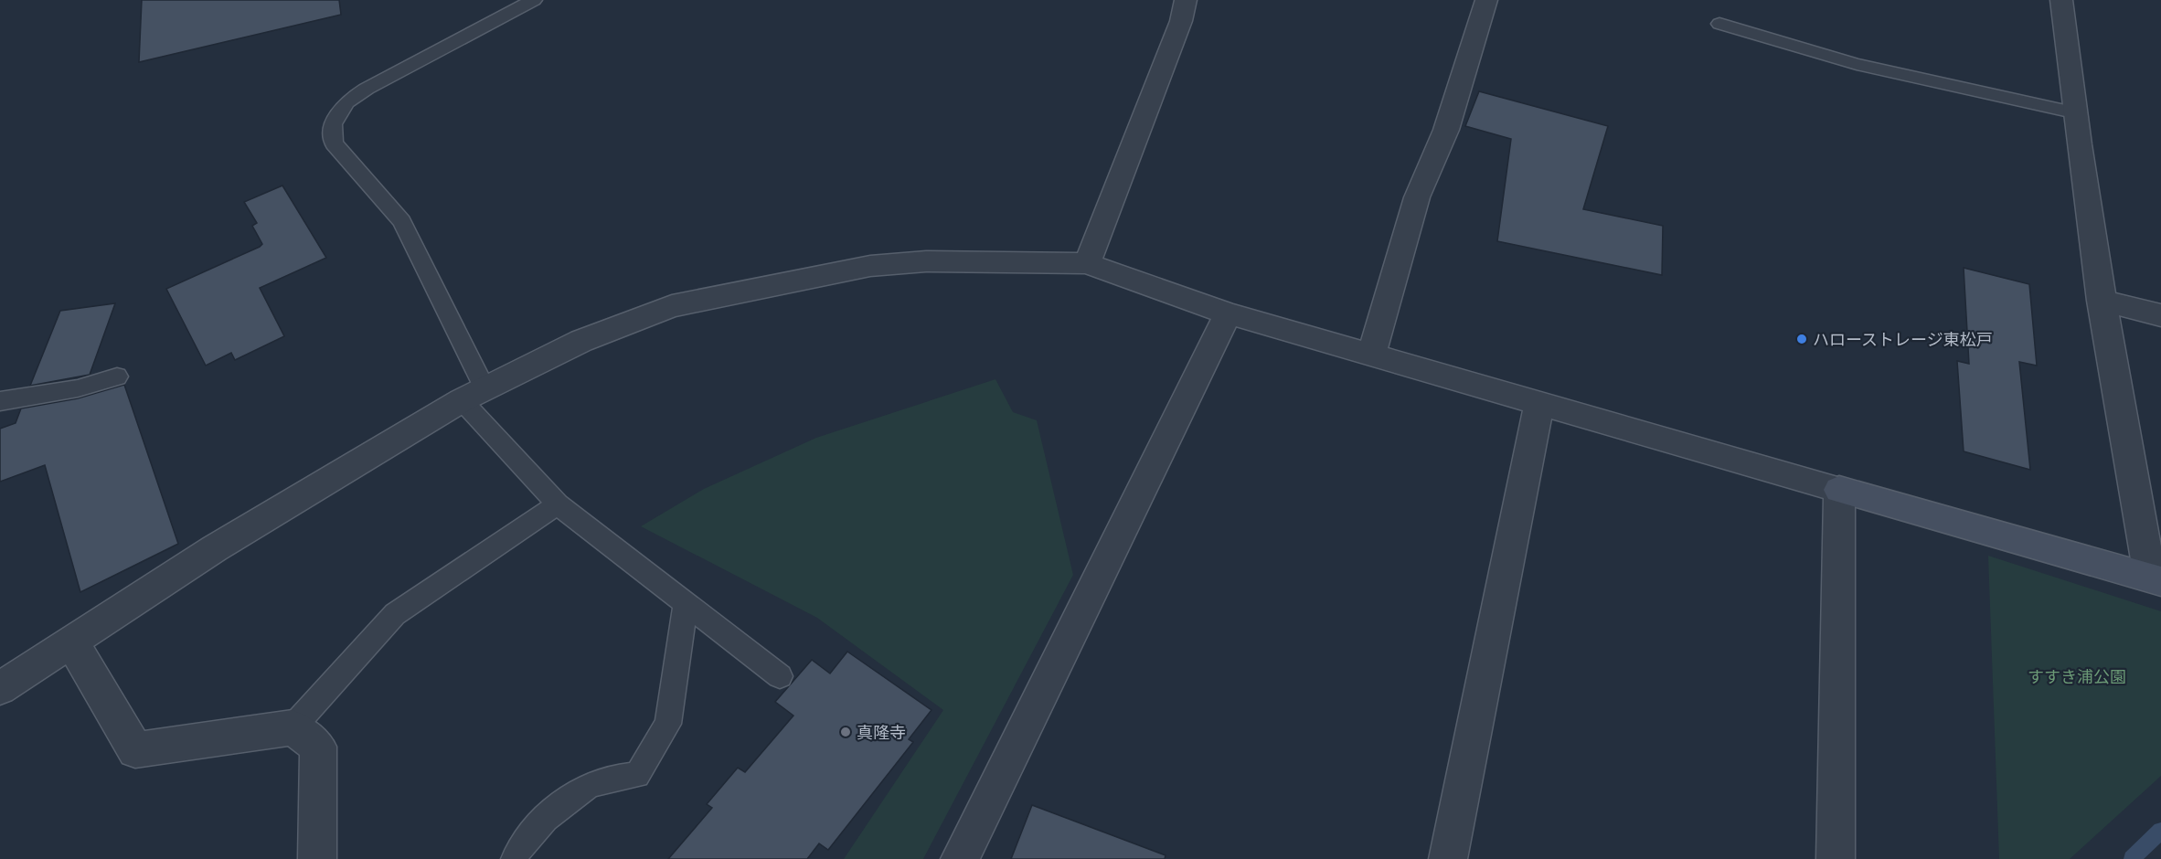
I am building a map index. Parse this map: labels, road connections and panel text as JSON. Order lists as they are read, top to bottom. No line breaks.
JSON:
{"parks":["すすき浦公園"],"places":["ハローストレージ東松戸","真隆寺"]}
